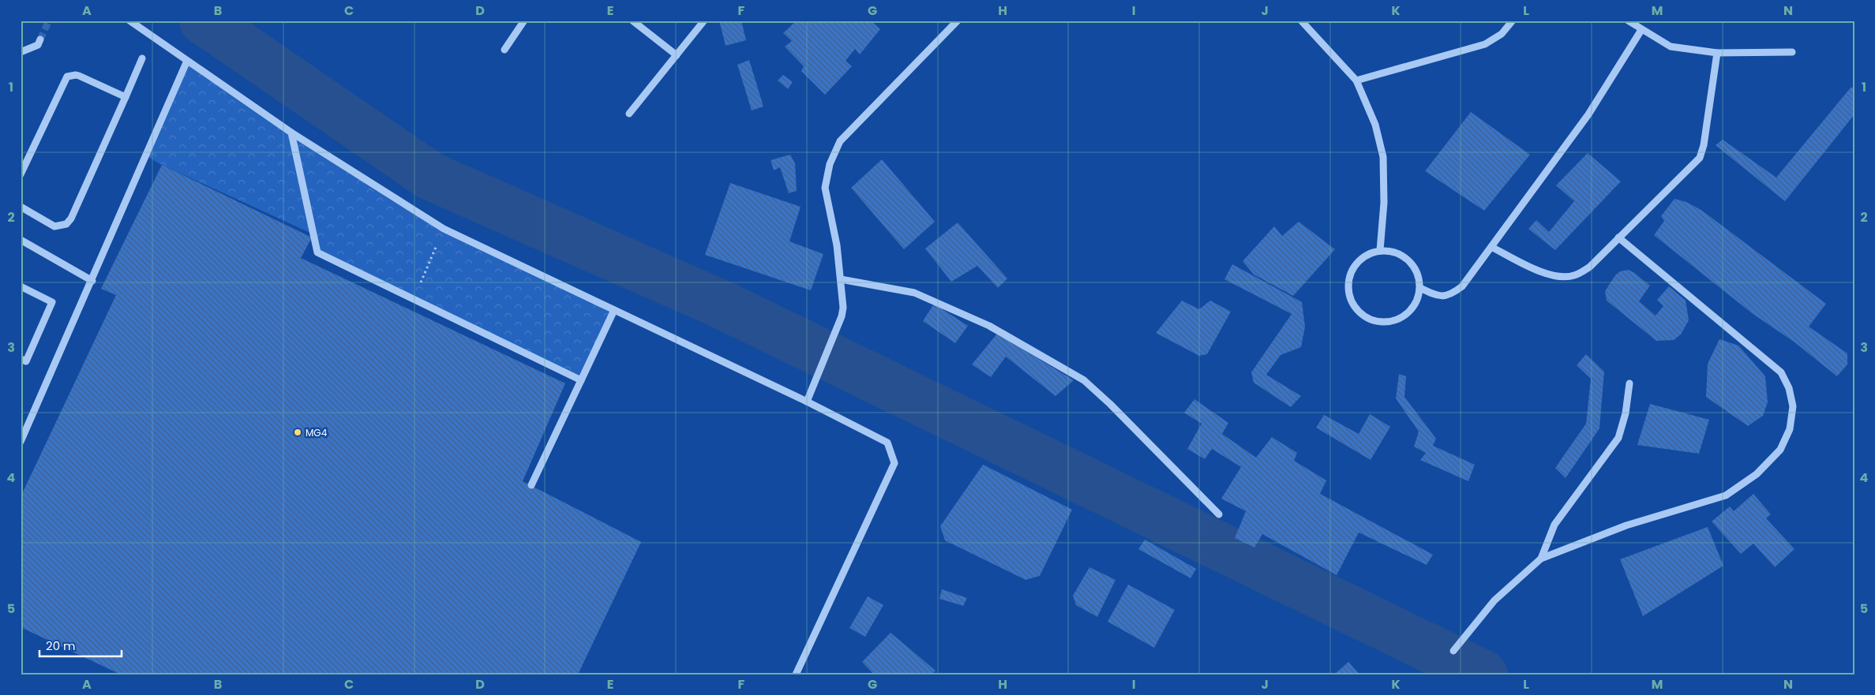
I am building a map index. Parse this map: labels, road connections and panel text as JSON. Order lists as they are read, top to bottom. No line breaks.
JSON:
{"places":["MG4"],"scale_bar":"20 m","grid":{"columns":["A","B","C","D","E","F","G","H","I","J","K","L","M","N"],"rows":["1","2","3","4","5"]}}
